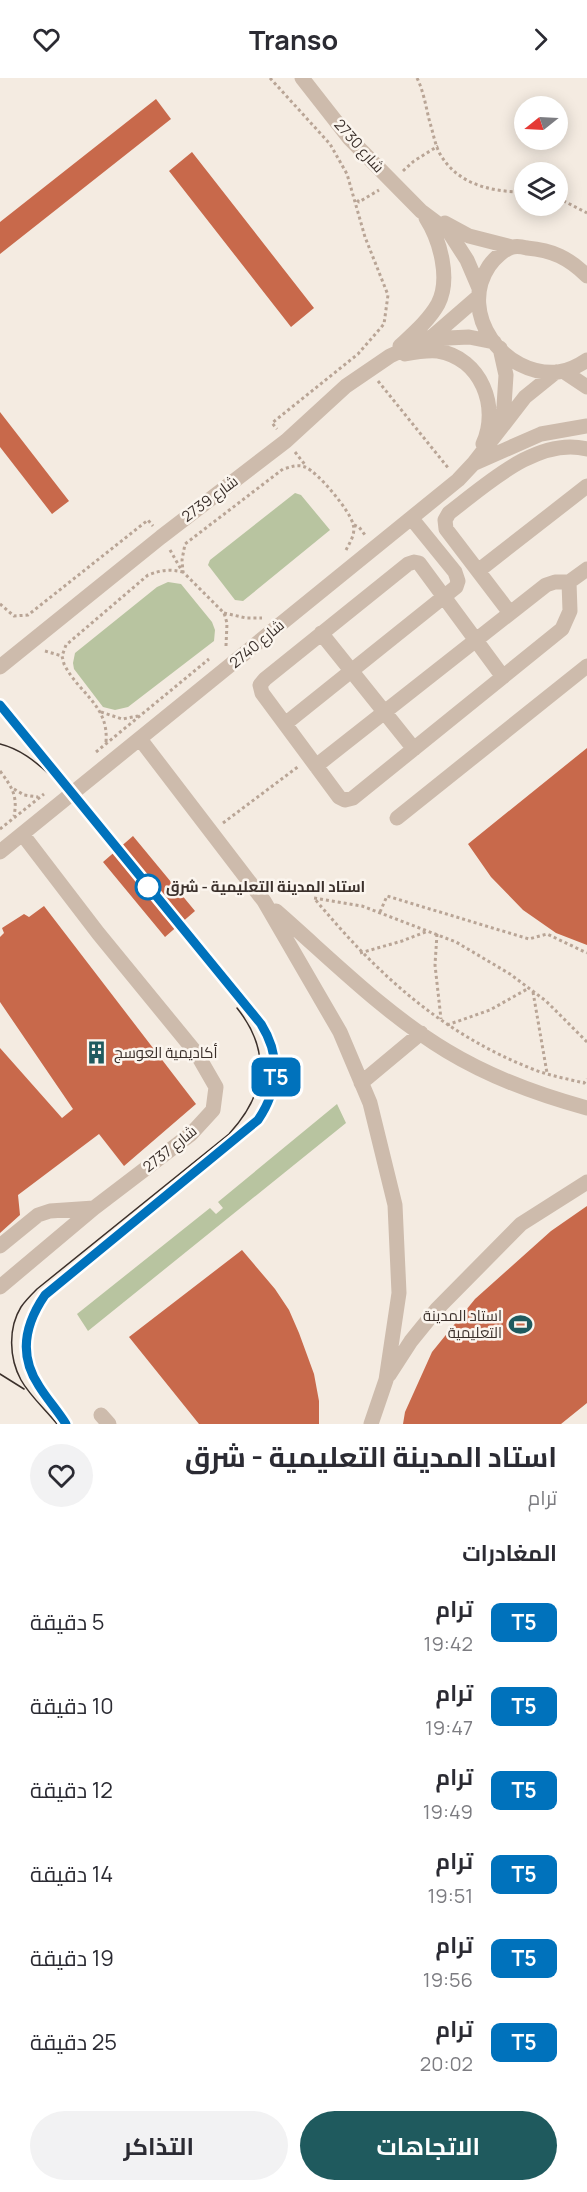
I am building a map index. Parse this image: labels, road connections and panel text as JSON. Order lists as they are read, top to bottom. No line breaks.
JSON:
{"streets":{"street":["شارع 2730","شارع 2739","شارع 2740","شارع 2737"]},"crossings":[["شارع 2730","شارع 2739"],["شارع 2740","شارع 2737"]],"places":{"other":["استاد المدينة التعليمية - شرق"],"building":["أكاديمية العوسج"],"sports":["استاد المدينة التعليمية"]},"lines":["tram line T5"],"north":"left","page":{"header":"Transo","on_map":"T5","heading":[["استاد المدينة التعليمية - شرق","ترام"],"المغادرات"],"list":[{"mark":"T5","name":"ترام","note":"19:42","value":"5 دقيقة"},{"mark":"T5","name":"ترام","note":"19:47","value":"10 دقيقة"},{"mark":"T5","name":"ترام","note":"19:49","value":"12 دقيقة"},{"mark":"T5","name":"ترام","note":"19:51","value":"14 دقيقة"},{"mark":"T5","name":"ترام","note":"19:56","value":"19 دقيقة"},{"mark":"T5","name":"ترام","note":"20:02","value":"25 دقيقة"}],"buttons":["الاتجاهات","التذاكر"]}}
